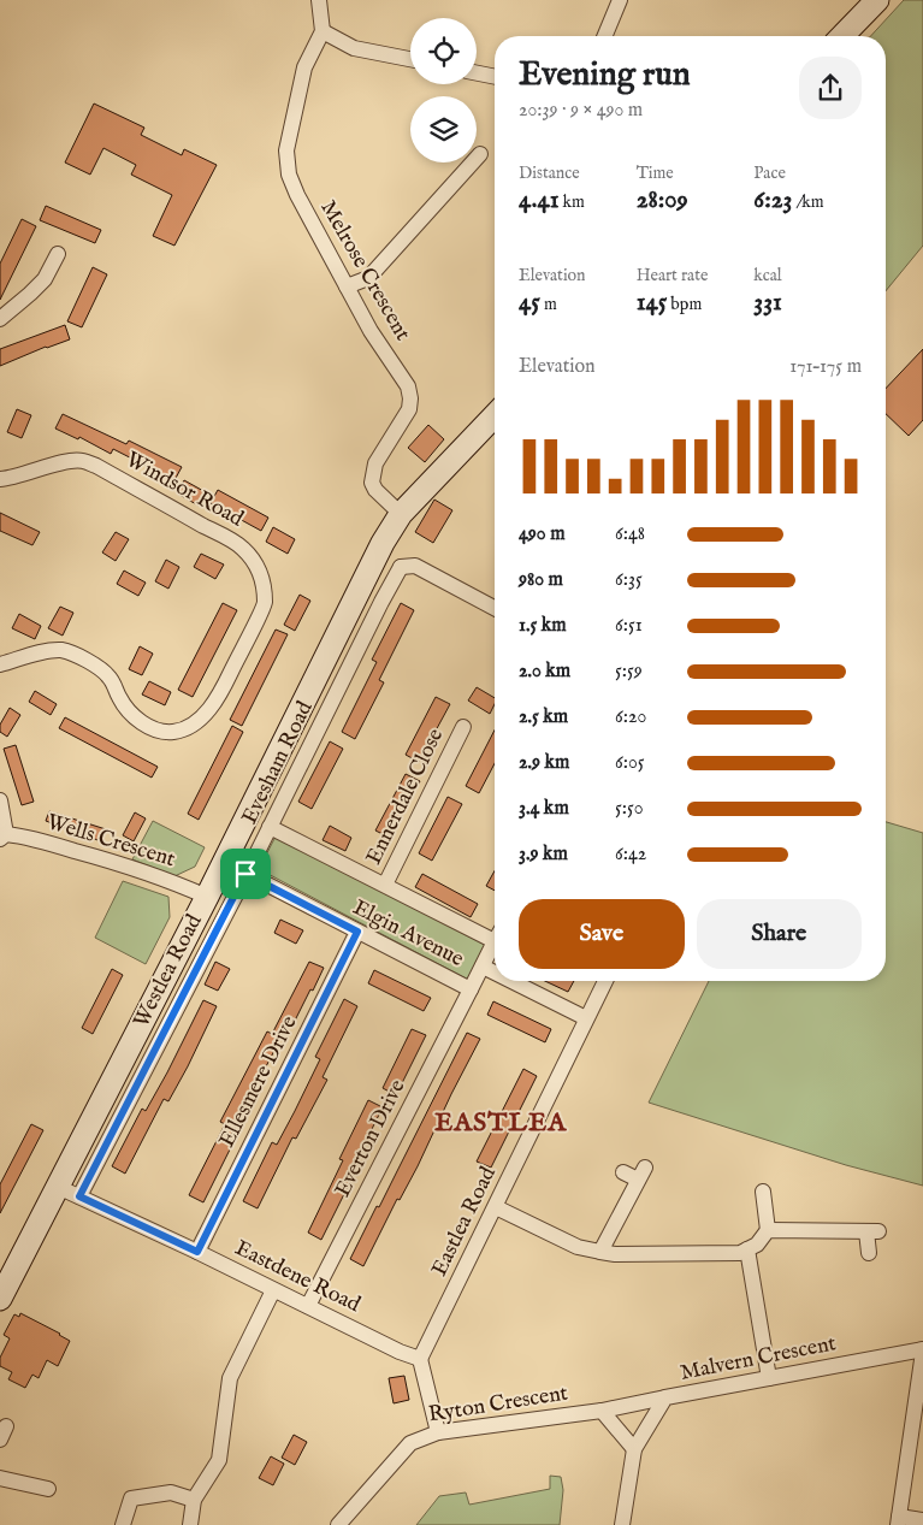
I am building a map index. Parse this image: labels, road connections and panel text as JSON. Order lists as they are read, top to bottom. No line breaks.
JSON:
{"streets":{"main road":["Westlea Road"],"street":["Melrose Crescent","Windsor Road","Evesham Road","Ennerdale Close","Wells Crescent","Elgin Avenue","Ellesmere Drive","Everton Drive","Eastlea Road","Eastdene Road","Malvern Crescent","Ryton Crescent"]},"crossings":[["Melrose Crescent","Westlea Road"],["Evesham Road","Elgin Avenue"],["Evesham Road","Eastdene Road"],["Ennerdale Close","Elgin Avenue"],["Wells Crescent","Westlea Road"],["Elgin Avenue","Ellesmere Drive"],["Elgin Avenue","Everton Drive"],["Westlea Road","Eastdene Road"],["Ellesmere Drive","Eastdene Road"],["Everton Drive","Eastdene Road"],["Eastlea Road","Eastdene Road"],["Malvern Crescent","Ryton Crescent"]],"districts":["EASTLEA"],"page":{"heading":["Evening run","20:39 · 9 × 490 m"],"stats":[["Distance","4.41 km"],["Time","28:09"],["Pace","6:23 /km"],["Elevation","45 m"],["Heart rate","145 bpm"],["kcal","331"]],"chart":["Elevation","171–175 m"],"list":[{"name":"490 m","note":"6:48"},{"name":"980 m","note":"6:35"},{"name":"1.5 km","note":"6:51"},{"name":"2.0 km","note":"5:59"},{"name":"2.5 km","note":"6:20"},{"name":"2.9 km","note":"6:05"},{"name":"3.4 km","note":"5:50"},{"name":"3.9 km","note":"6:42"}],"buttons":["Save","Share"]}}
